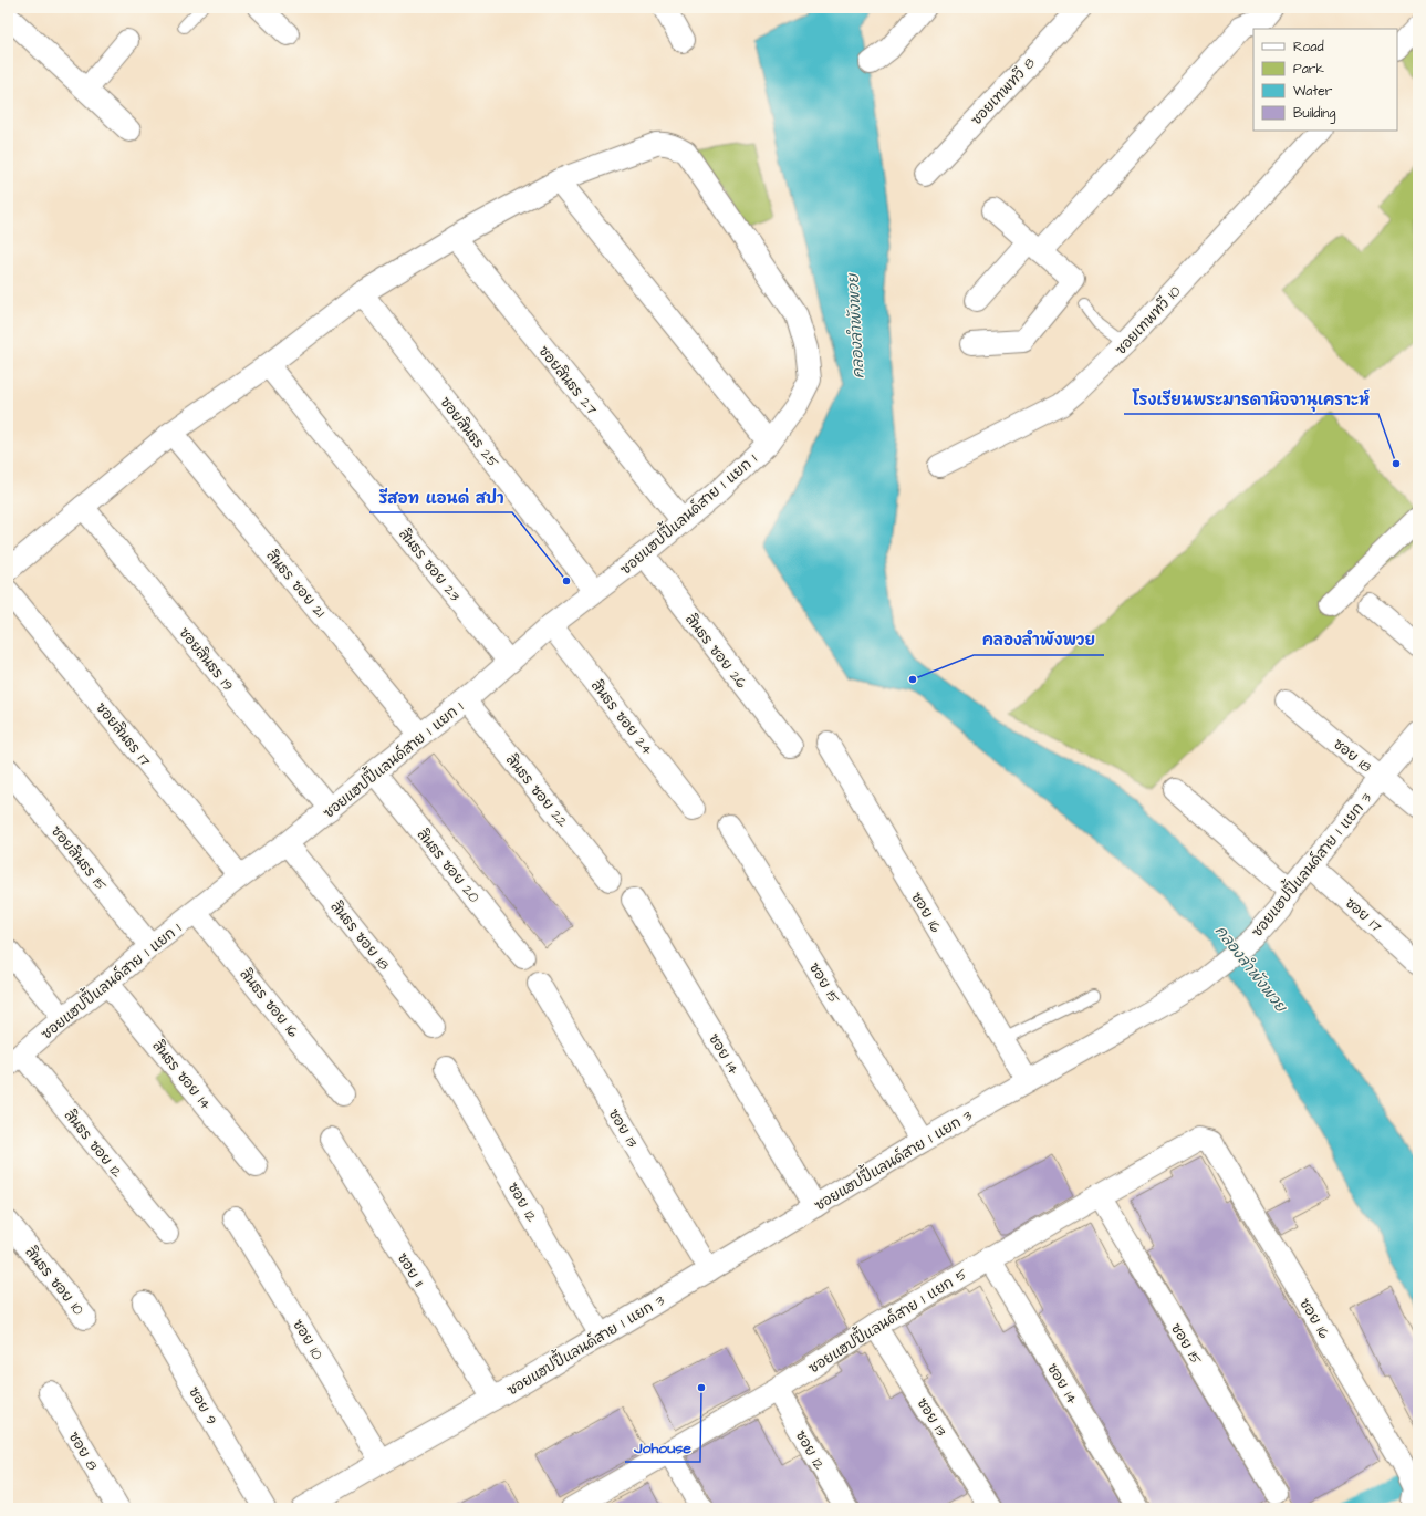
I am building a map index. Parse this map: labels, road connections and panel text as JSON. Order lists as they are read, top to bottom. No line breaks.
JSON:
{"streets":{"street":["ซอยเทพทวี 8","ซอยเทพทวี 10","ซอยสินธร 27","ซอยสินธร 25","ซอยแฮปปี้แลนด์สาย 1 แยก 1","สินธร ซอย 23","สินธร ซอย 21","สินธร ซอย 26","ซอยสินธร 19","สินธร ซอย 24","ซอยสินธร 17","ซอย 18","สินธร ซอย 22","ซอยสินธร 15","ซอยแฮปปี้แลนด์สาย 1 แยก 3","สินธร ซอย 20","ซอย 16","ซอย 17","สินธร ซอย 18","ซอย 15","สินธร ซอย 16","ซอย 14","สินธร ซอย 14","ซอย 13","สินธร ซอย 12","ซอย 12","ซอย 11","สินธร ซอย 10","ซอยแฮปปี้แลนด์สาย 1 แยก 5","ซอย 10","ซอย 9","ซอย 8"]},"crossings":[["ซอยสินธร 27","ซอยแฮปปี้แลนด์สาย 1 แยก 1"],["ซอยสินธร 25","ซอยแฮปปี้แลนด์สาย 1 แยก 1"],["ซอยแฮปปี้แลนด์สาย 1 แยก 1","สินธร ซอย 23"],["ซอยแฮปปี้แลนด์สาย 1 แยก 1","สินธร ซอย 21"],["ซอยแฮปปี้แลนด์สาย 1 แยก 1","สินธร ซอย 26"],["ซอยแฮปปี้แลนด์สาย 1 แยก 1","ซอยสินธร 19"],["ซอยแฮปปี้แลนด์สาย 1 แยก 1","สินธร ซอย 24"],["ซอยแฮปปี้แลนด์สาย 1 แยก 1","ซอยสินธร 17"],["ซอยแฮปปี้แลนด์สาย 1 แยก 1","สินธร ซอย 22"],["ซอยแฮปปี้แลนด์สาย 1 แยก 1","ซอยสินธร 15"],["ซอยแฮปปี้แลนด์สาย 1 แยก 1","สินธร ซอย 20"],["ซอยแฮปปี้แลนด์สาย 1 แยก 1","สินธร ซอย 18"],["ซอยแฮปปี้แลนด์สาย 1 แยก 1","สินธร ซอย 16"],["ซอยแฮปปี้แลนด์สาย 1 แยก 1","สินธร ซอย 14"],["ซอยแฮปปี้แลนด์สาย 1 แยก 1","สินธร ซอย 12"],["ซอย 18","ซอยแฮปปี้แลนด์สาย 1 แยก 3"],["ซอยแฮปปี้แลนด์สาย 1 แยก 3","ซอย 16"],["ซอยแฮปปี้แลนด์สาย 1 แยก 3","ซอย 17"],["ซอยแฮปปี้แลนด์สาย 1 แยก 3","ซอย 15"],["ซอยแฮปปี้แลนด์สาย 1 แยก 3","ซอย 14"],["ซอยแฮปปี้แลนด์สาย 1 แยก 3","ซอย 13"],["ซอยแฮปปี้แลนด์สาย 1 แยก 3","ซอย 12"],["ซอยแฮปปี้แลนด์สาย 1 แยก 3","ซอย 11"],["ซอยแฮปปี้แลนด์สาย 1 แยก 3","ซอย 10"],["ซอย 16","ซอยแฮปปี้แลนด์สาย 1 แยก 5"],["ซอย 15","ซอยแฮปปี้แลนด์สาย 1 แยก 5"],["ซอย 14","ซอยแฮปปี้แลนด์สาย 1 แยก 5"],["ซอย 13","ซอยแฮปปี้แลนด์สาย 1 แยก 5"],["ซอย 12","ซอยแฮปปี้แลนด์สาย 1 แยก 5"]],"water":["คลองลำพังพวย"],"places":["โรงเรียนพระมารดานิจจานุเคราะห์","รีสอท แอนด่ สปา","คลองลำพังพวย","Johouse"],"legend":["Road","Park","Water","Building"]}
